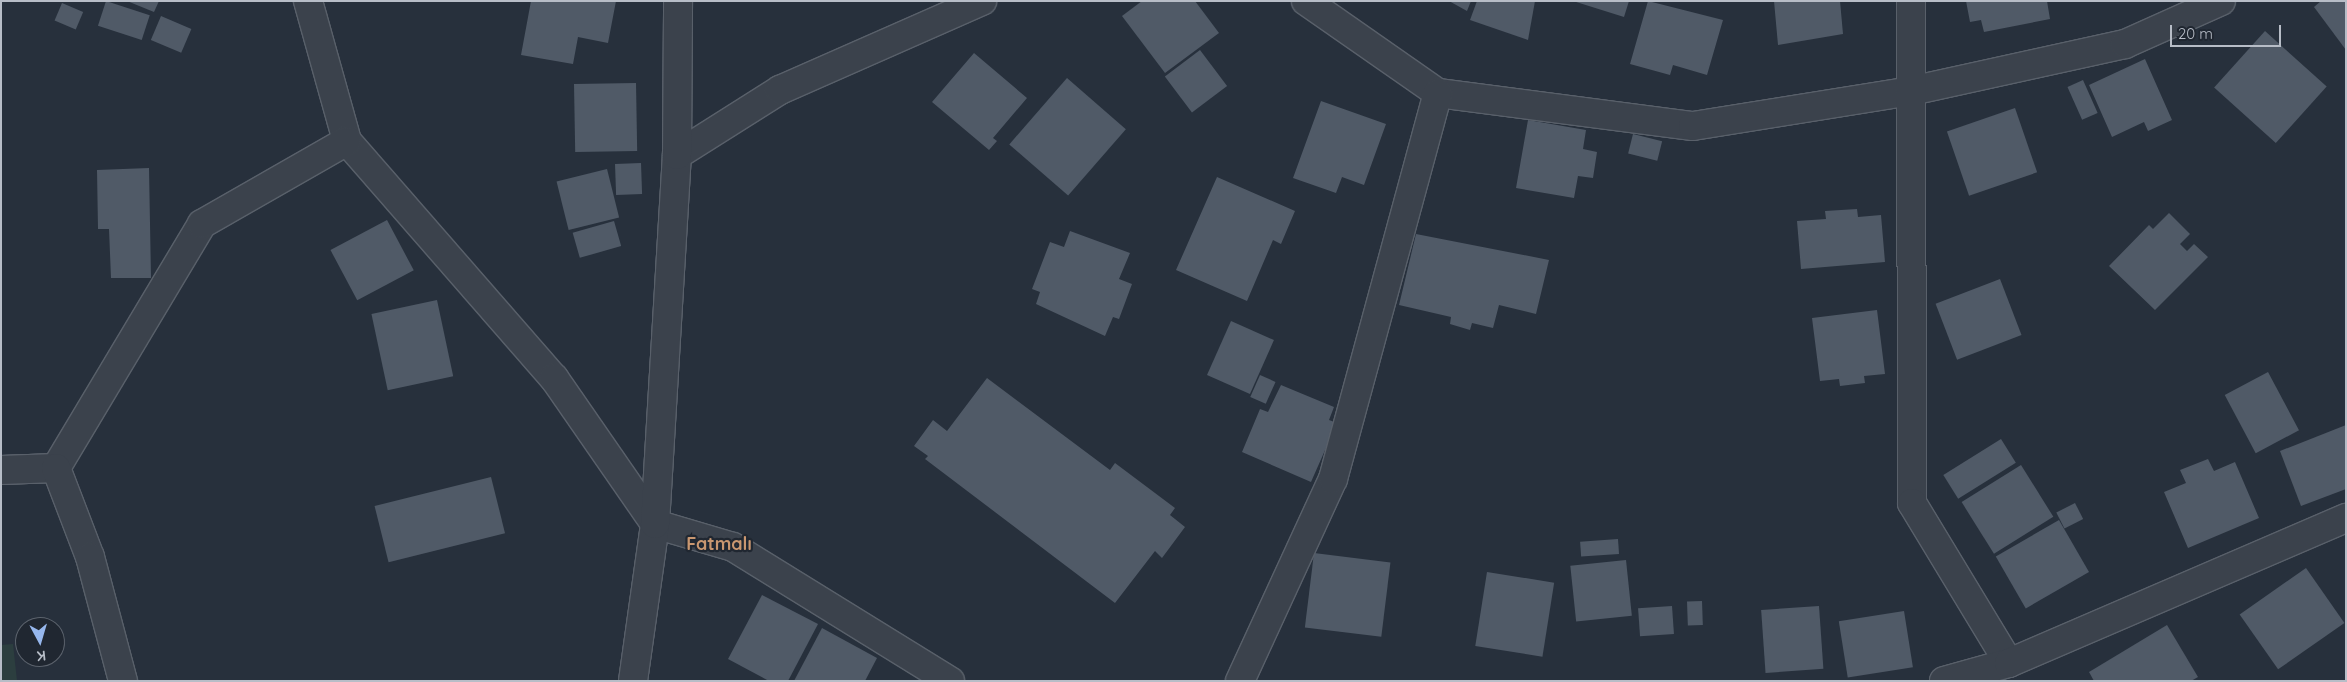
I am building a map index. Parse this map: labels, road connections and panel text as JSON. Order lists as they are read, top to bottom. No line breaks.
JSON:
{"districts":["Fatmalı"],"scale_bar":"20 m","north":"bottom"}
